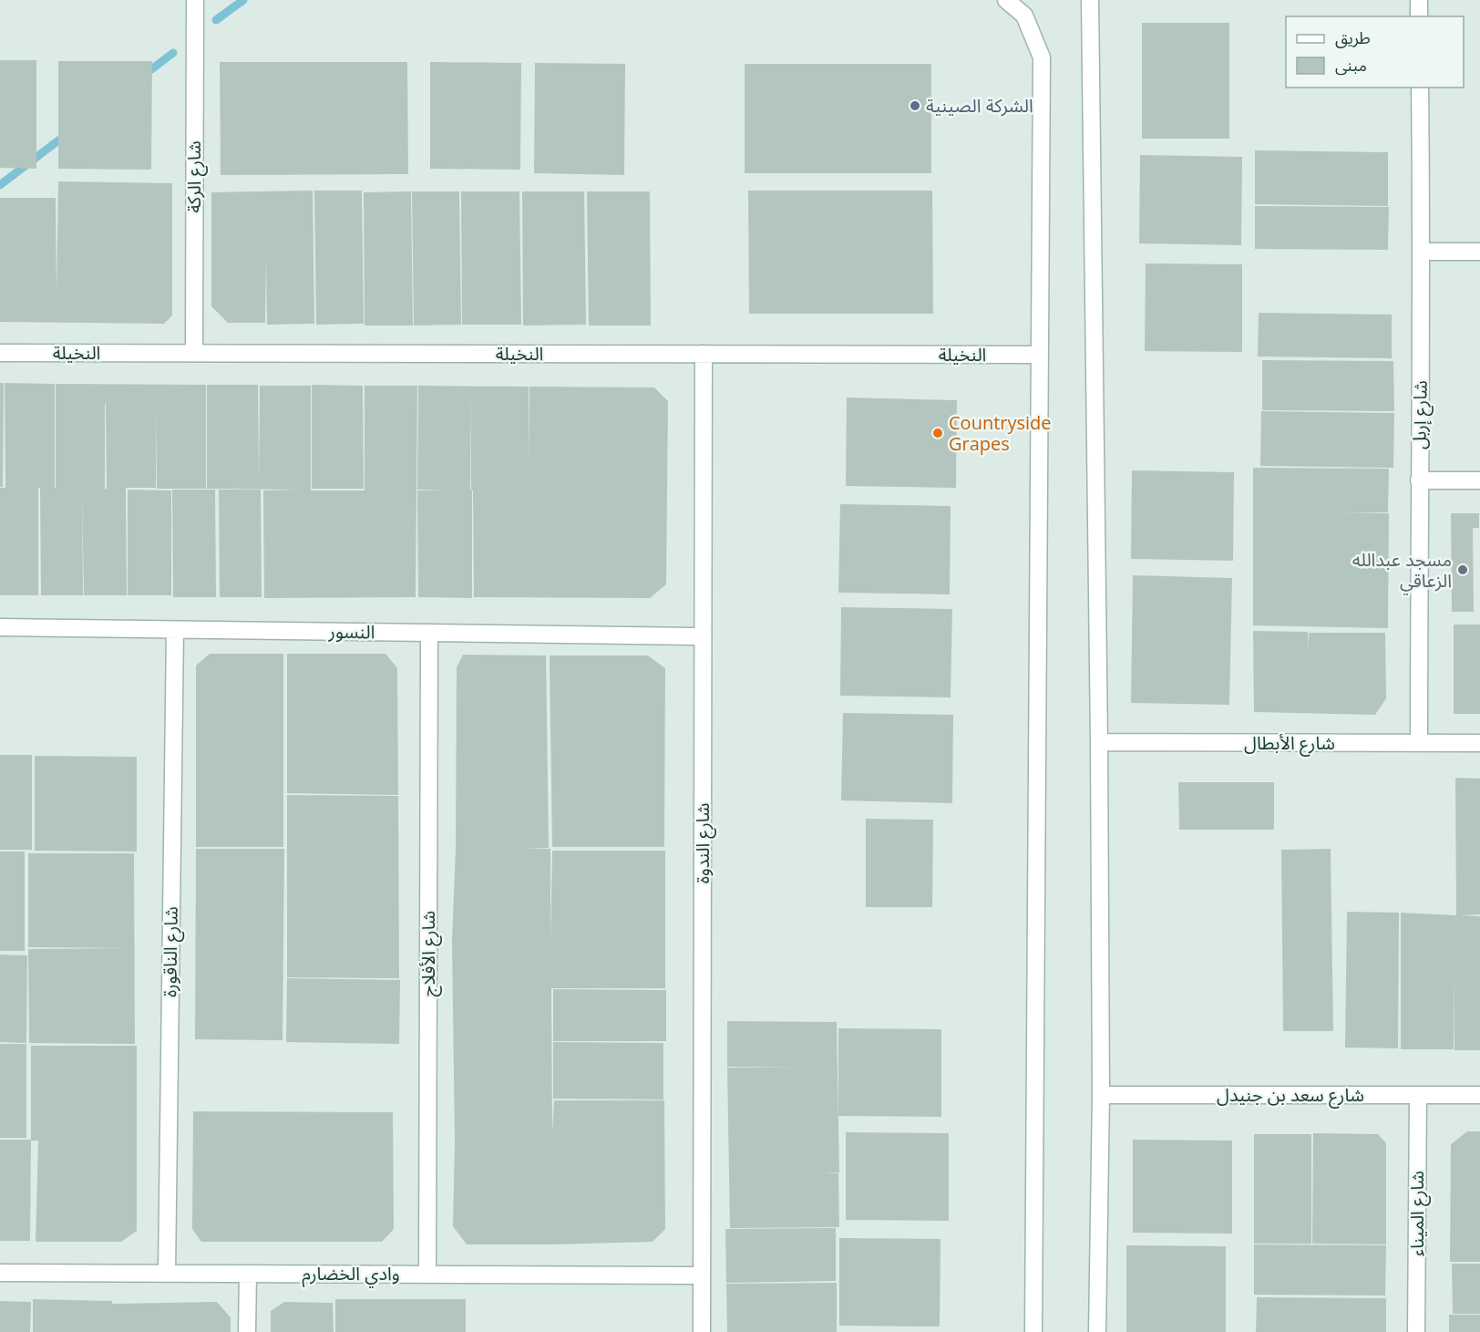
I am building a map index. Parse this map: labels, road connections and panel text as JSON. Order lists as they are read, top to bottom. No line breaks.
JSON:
{"streets":{"street":["شارع الركة","النخيلة","شارع إربل","النسور","شارع الأبطال","شارع الندوة","شارع الناقورة","شارع الأفلاج","شارع سعد بن جنيدل","شارع الميناء","وادي الخضارم"]},"crossings":[["شارع الركة","النخيلة"],["النخيلة","شارع الندوة"],["شارع إربل","شارع الأبطال"],["النسور","شارع الندوة"],["النسور","شارع الناقورة"],["النسور","شارع الأفلاج"],["شارع الندوة","وادي الخضارم"],["شارع الناقورة","وادي الخضارم"],["شارع الأفلاج","وادي الخضارم"],["شارع سعد بن جنيدل","شارع الميناء"]],"places":["الشركة الصينية","Countryside Grapes","مسجد عبدالله الزعاقي"],"legend":["طريق","مبنى"]}
